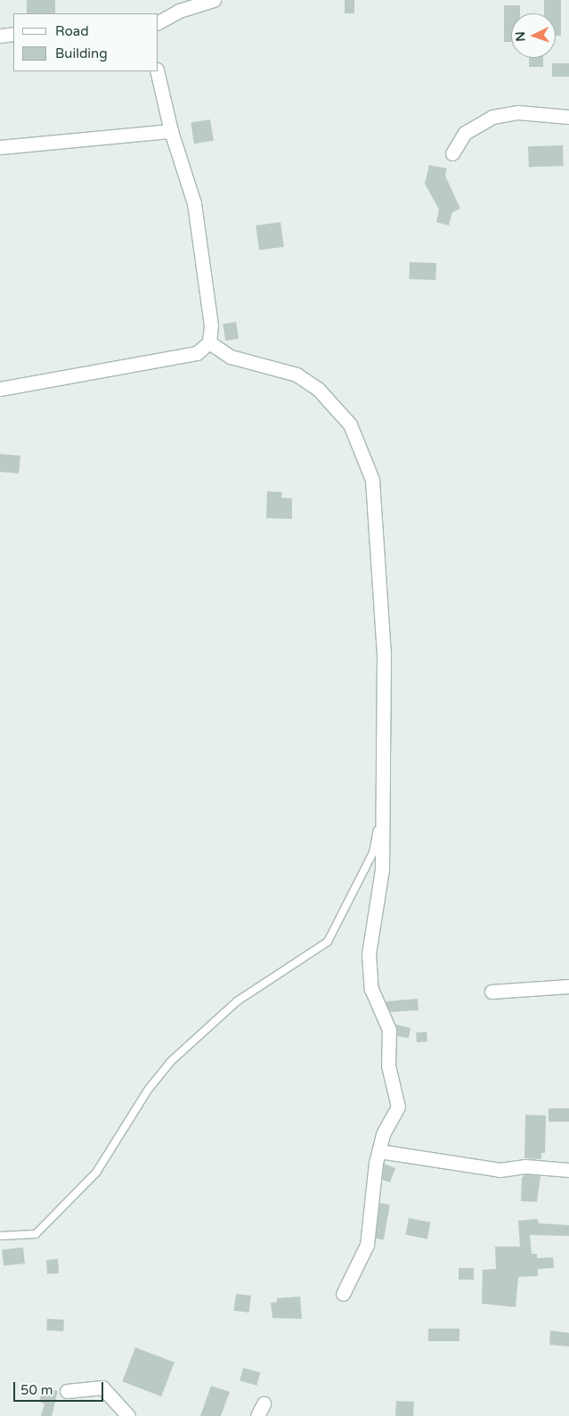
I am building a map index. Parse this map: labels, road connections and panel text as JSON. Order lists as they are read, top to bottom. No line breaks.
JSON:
{"legend":["Road","Building"],"scale_bar":"50 m","north":"left"}
